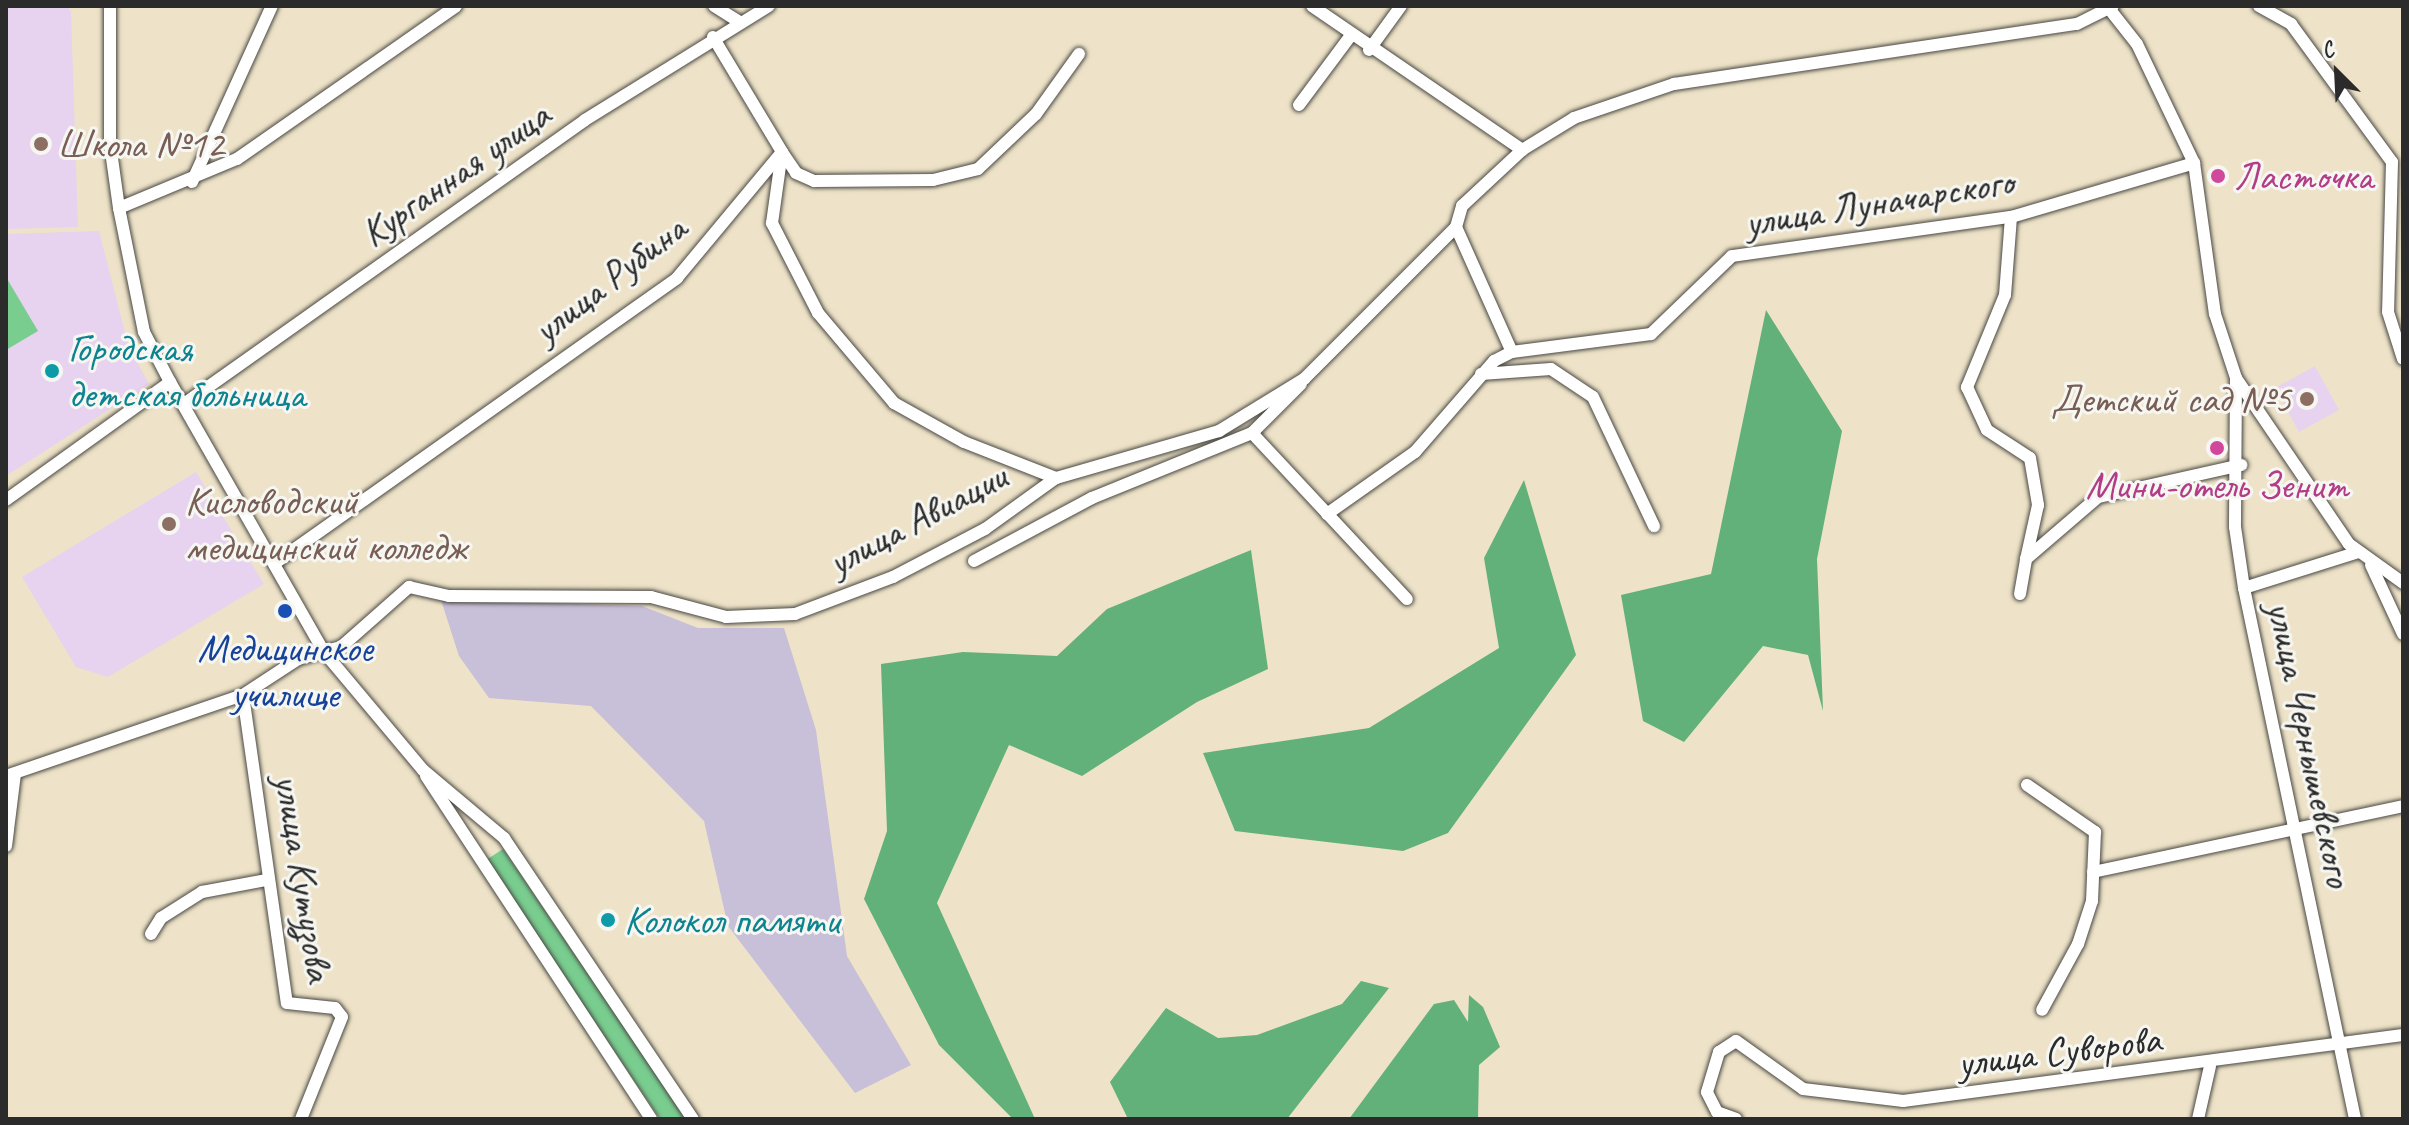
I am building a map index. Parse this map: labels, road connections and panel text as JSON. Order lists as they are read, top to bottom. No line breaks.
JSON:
{"streets":{"street":["Курганная улица","улица Луначарского","улица Рубина","улица Авиации","улица Чернышевского","улица Кутузова","улица Суворова"]},"crossings":[["улица Чернышевского","улица Суворова"]],"places":["Школа №12","Ласточка","Городская детская больница","Детский сад №5","Мини-отель Зенит","Кисловодский медицинский колледж","Медицинское училище","Колокол памяти"],"north":"top left"}
